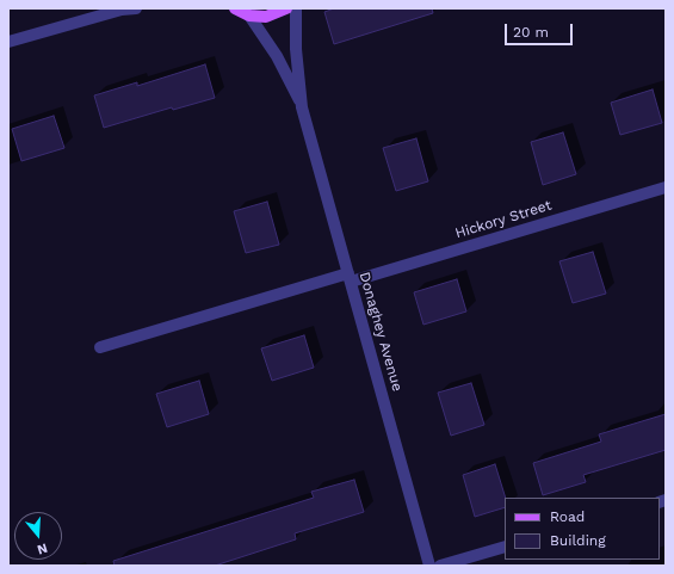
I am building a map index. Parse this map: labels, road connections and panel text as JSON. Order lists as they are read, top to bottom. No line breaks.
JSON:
{"streets":{"street":["Hickory Street","Donaghey Avenue"]},"crossings":[["Hickory Street","Donaghey Avenue"]],"legend":["Road","Building"],"scale_bar":"20 m","north":"bottom"}
